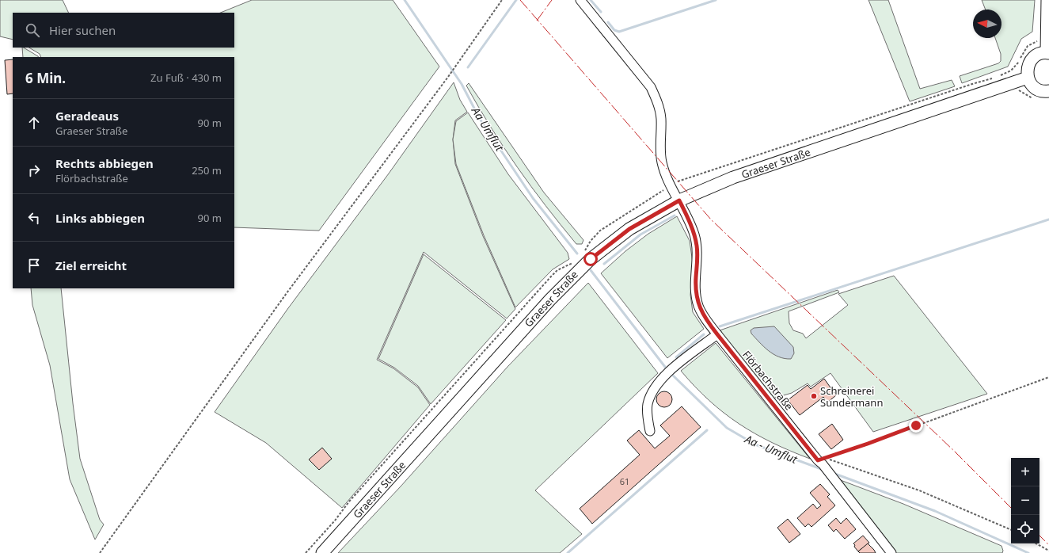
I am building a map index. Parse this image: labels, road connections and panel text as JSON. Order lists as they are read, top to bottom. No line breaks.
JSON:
{"streets":{"main road":["Graeser Straße"],"street":["Flörbachstraße"]},"crossings":[["Graeser Straße","Flörbachstraße"]],"water":["Aa Umflut","Aa - Umflut"],"places":["Schreinerei Sundermann"],"house_numbers":["61"],"north":"left","page":{"search":"Hier suchen","heading":["6 Min.","Zu Fuß · 430 m"],"list":[["Geradeaus","Graeser Straße","90 m"],["Rechts abbiegen","Flörbachstraße","250 m"],["Links abbiegen","90 m"],"Ziel erreicht"],"map_buttons":["+","−"]}}
